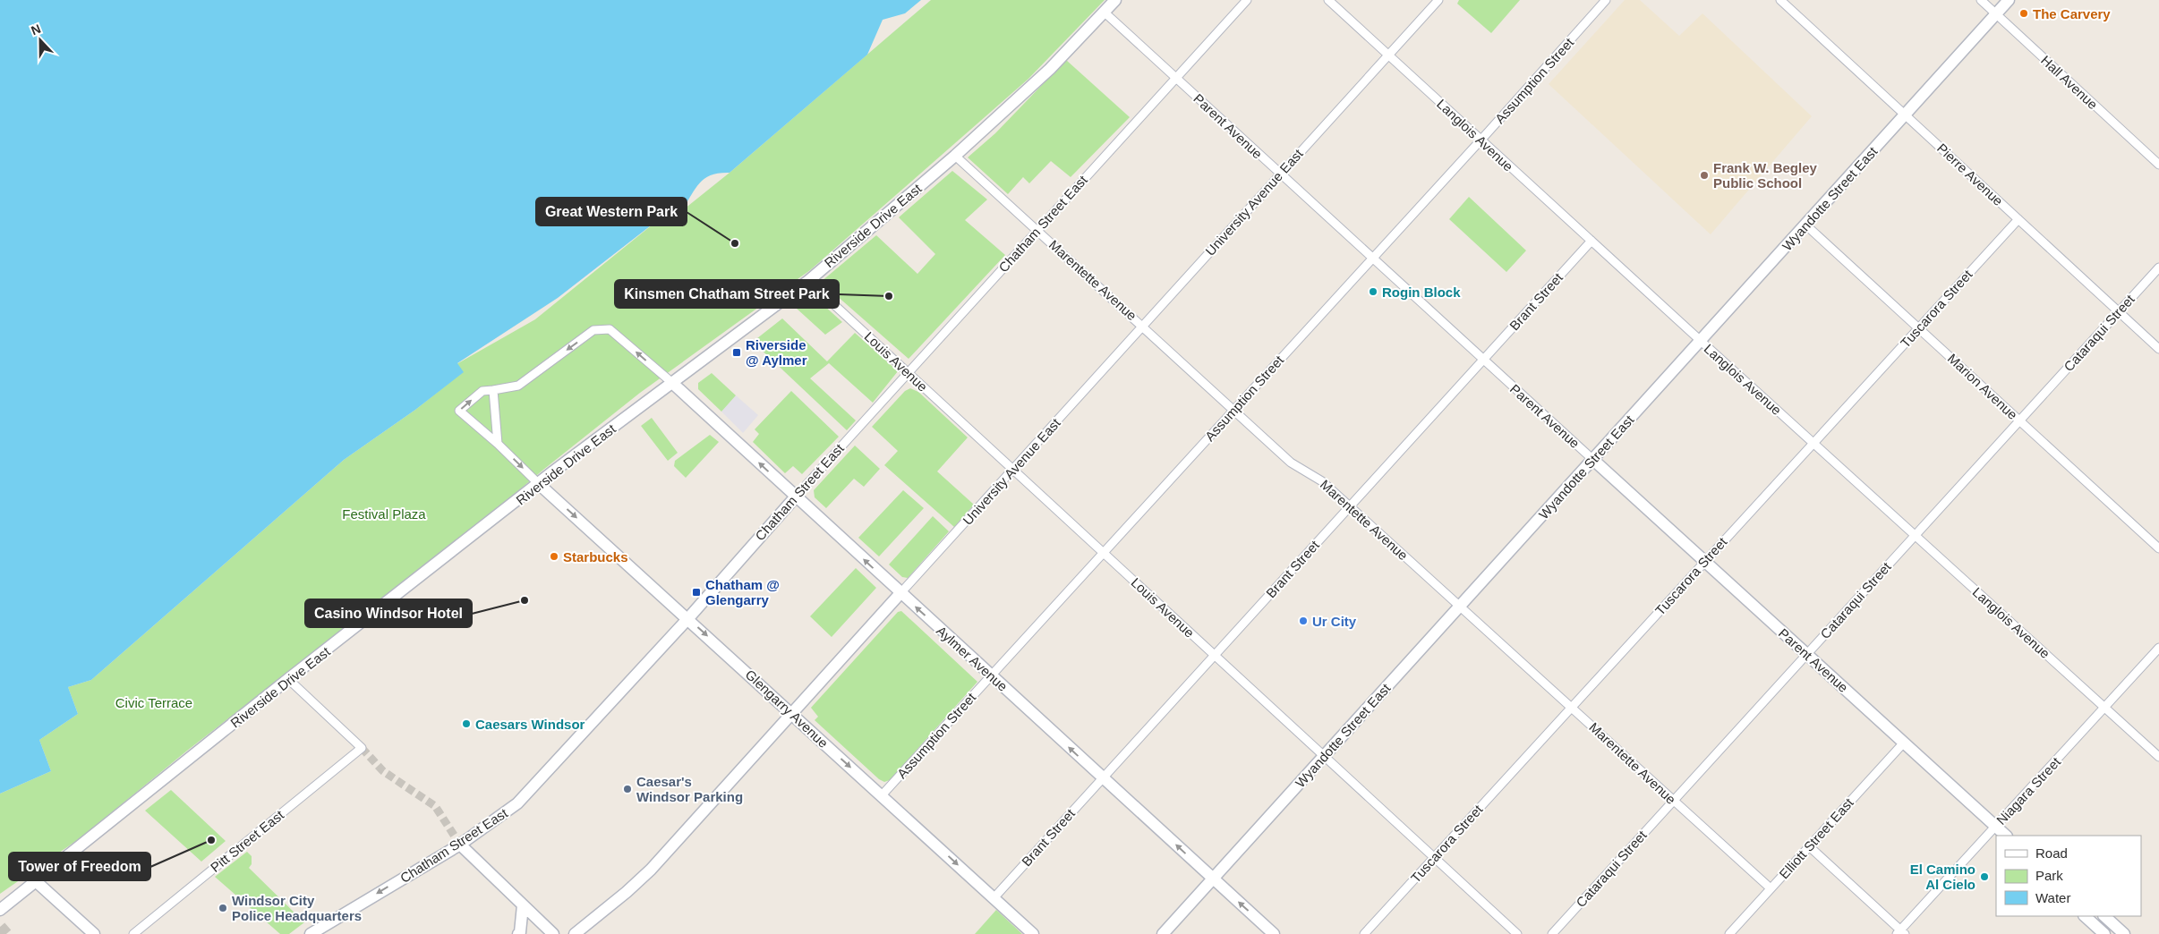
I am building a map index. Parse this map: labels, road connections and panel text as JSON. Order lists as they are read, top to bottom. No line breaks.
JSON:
{"streets":{"main road":["Parent Avenue","Wyandotte Street East","University Avenue East","Chatham Street East","Riverside Drive East","Aylmer Avenue","Glengarry Avenue"],"street":["Assumption Street","Hall Avenue","Langlois Avenue","Pierre Avenue","Marentette Avenue","Brant Street","Tuscarora Street","Cataraqui Street","Louis Avenue","Marion Avenue","Niagara Street","Elliott Street East","Pitt Street East"]},"crossings":[["Assumption Street","Parent Avenue"],["Assumption Street","Langlois Avenue"],["Assumption Street","Marentette Avenue"],["Assumption Street","Louis Avenue"],["Assumption Street","Aylmer Avenue"],["Assumption Street","Glengarry Avenue"],["Hall Avenue","Wyandotte Street East"],["Parent Avenue","Wyandotte Street East"],["Parent Avenue","University Avenue East"],["Parent Avenue","Chatham Street East"],["Parent Avenue","Riverside Drive East"],["Parent Avenue","Brant Street"],["Parent Avenue","Tuscarora Street"],["Parent Avenue","Cataraqui Street"],["Parent Avenue","Niagara Street"],["Parent Avenue","Elliott Street East"],["Langlois Avenue","Wyandotte Street East"],["Langlois Avenue","University Avenue East"],["Langlois Avenue","Brant Street"],["Langlois Avenue","Tuscarora Street"],["Langlois Avenue","Cataraqui Street"],["Langlois Avenue","Niagara Street"],["Pierre Avenue","Wyandotte Street East"],["Pierre Avenue","Tuscarora Street"],["Pierre Avenue","Cataraqui Street"],["Wyandotte Street East","Marentette Avenue"],["Wyandotte Street East","Louis Avenue"],["Wyandotte Street East","Marion Avenue"],["Wyandotte Street East","Aylmer Avenue"],["University Avenue East","Marentette Avenue"],["University Avenue East","Louis Avenue"],["University Avenue East","Aylmer Avenue"],["University Avenue East","Glengarry Avenue"],["Chatham Street East","Marentette Avenue"],["Chatham Street East","Louis Avenue"],["Chatham Street East","Aylmer Avenue"],["Chatham Street East","Glengarry Avenue"],["Riverside Drive East","Marentette Avenue"],["Riverside Drive East","Louis Avenue"],["Riverside Drive East","Aylmer Avenue"],["Riverside Drive East","Glengarry Avenue"],["Riverside Drive East","Pitt Street East"],["Marentette Avenue","Brant Street"],["Marentette Avenue","Tuscarora Street"],["Marentette Avenue","Cataraqui Street"],["Marentette Avenue","Elliott Street East"],["Brant Street","Louis Avenue"],["Brant Street","Aylmer Avenue"],["Brant Street","Glengarry Avenue"],["Tuscarora Street","Louis Avenue"],["Tuscarora Street","Marion Avenue"],["Cataraqui Street","Marion Avenue"]],"one_way":["Aylmer Avenue","Glengarry Avenue"],"parks":["Festival Plaza","Civic Terrace"],"places":{"other":["The Carvery","Frank W. Begley Public School","Great Western Park","Rogin Block","Kinsmen Chatham Street Park","Starbucks","Casino Windsor Hotel","Ur City","Caesars Windsor","Caesar's Windsor Parking","Tower of Freedom","El Camino Al Cielo","Windsor City Police Headquarters"],"transit":["Riverside @ Aylmer","Chatham @ Glengarry"]},"legend":["Road","Park","Water"],"north":"top"}
